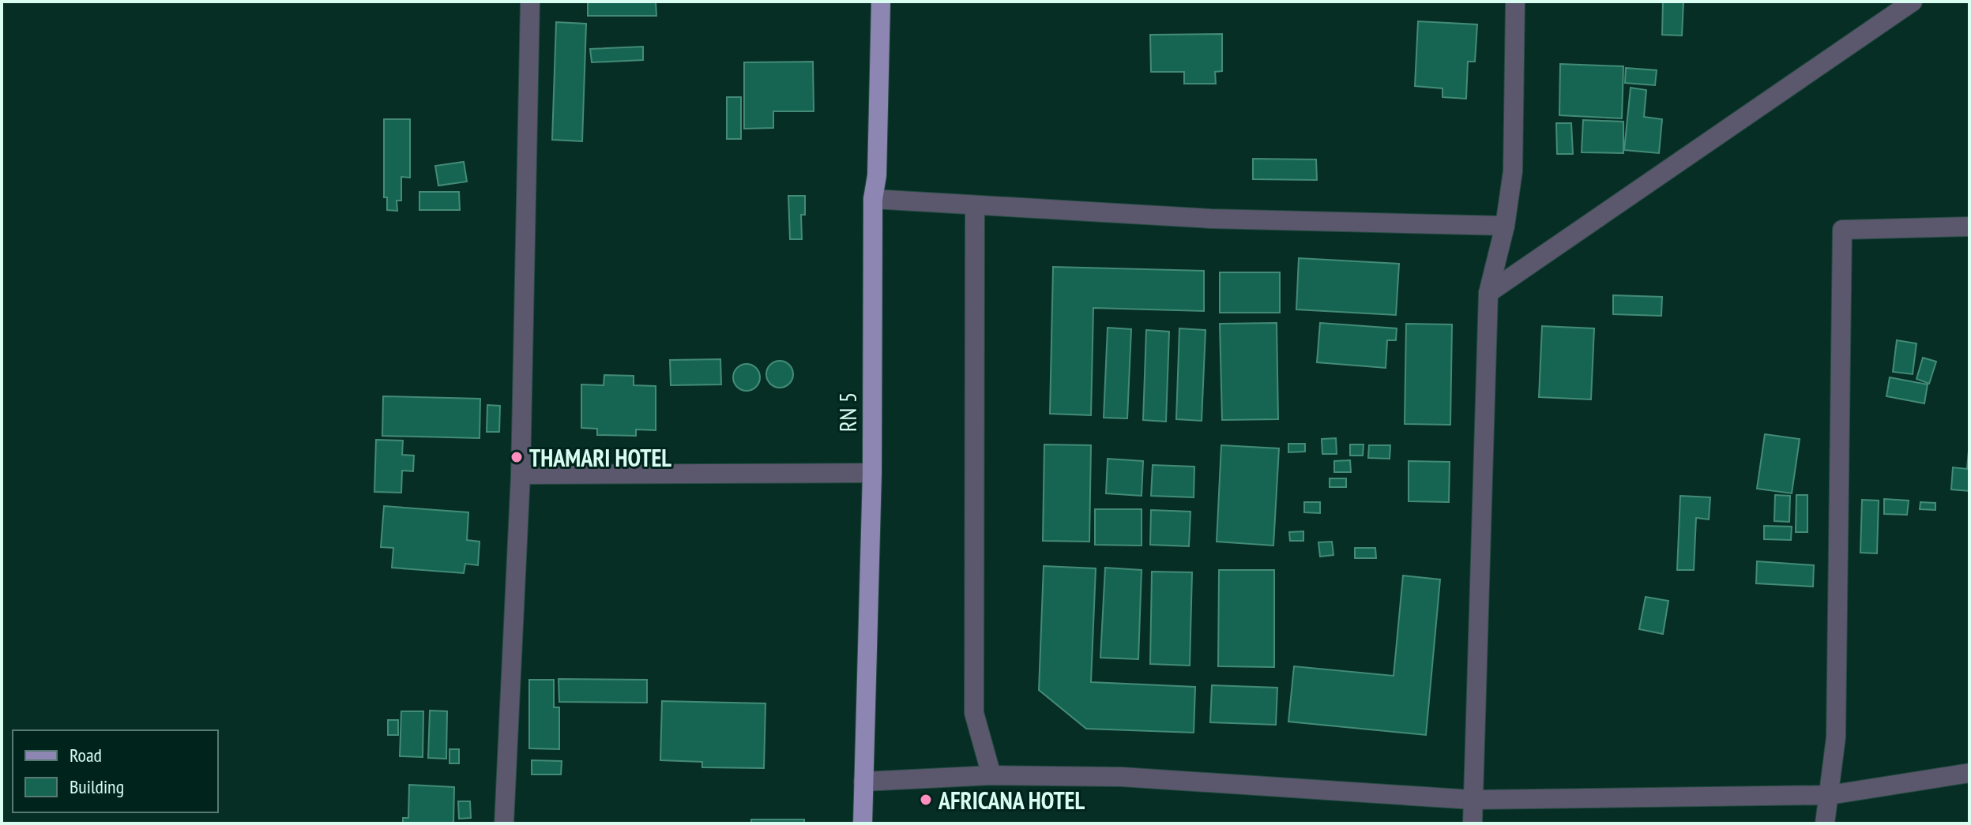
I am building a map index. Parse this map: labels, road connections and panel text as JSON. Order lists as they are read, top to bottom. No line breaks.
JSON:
{"streets":{"main road":["RN 5"]},"places":["THAMARI HOTEL","AFRICANA HOTEL"],"legend":["Road","Building"]}
